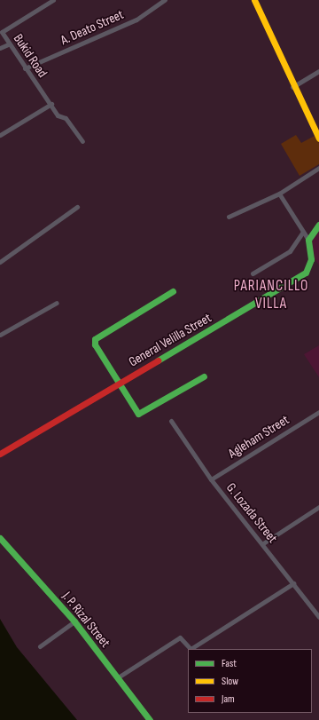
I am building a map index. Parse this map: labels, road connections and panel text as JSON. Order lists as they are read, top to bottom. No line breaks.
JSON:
{"streets":{"main road":["General Velilla Street","J. P. Rizal Street"],"street":["A. Deato Street","Bukid Road","Agleham Street","G. Lozada Street"]},"crossings":[["A. Deato Street","Bukid Road"],["Agleham Street","G. Lozada Street"]],"districts":["PARIANCILLO VILLA"],"legend":["Fast","Slow","Jam"]}
